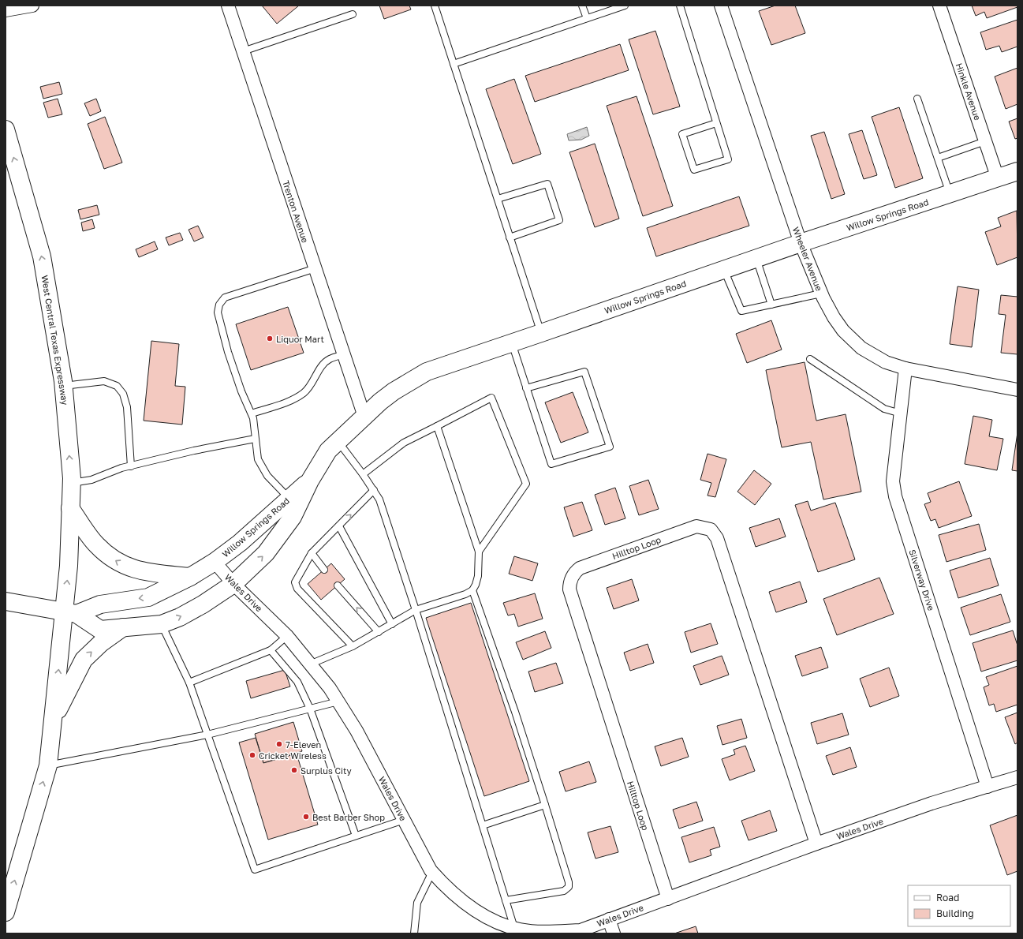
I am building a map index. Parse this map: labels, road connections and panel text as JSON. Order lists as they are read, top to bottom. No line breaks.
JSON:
{"streets":{"street":["Hinkle Avenue","Trenton Avenue","Willow Springs Road","Wheeler Avenue","West Central Texas Expressway","Hilltop Loop","Silverway Drive","Wales Drive"]},"crossings":[["Hinkle Avenue","Willow Springs Road"],["Trenton Avenue","Willow Springs Road"],["Willow Springs Road","Wheeler Avenue"],["Willow Springs Road","West Central Texas Expressway"],["Willow Springs Road","Wales Drive"],["Wheeler Avenue","Silverway Drive"],["Hilltop Loop","Wales Drive"],["Silverway Drive","Wales Drive"]],"one_way":["West Central Texas Expressway"],"places":["Liquor Mart","7-Eleven","Cricket Wireless","Surplus City","Best Barber Shop"],"legend":["Road","Building"]}
